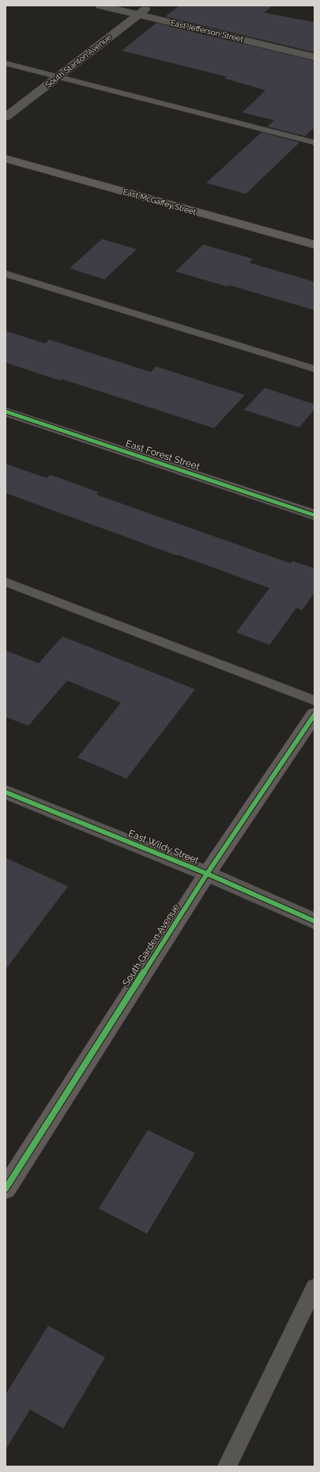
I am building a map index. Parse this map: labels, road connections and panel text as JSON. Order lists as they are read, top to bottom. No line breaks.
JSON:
{"streets":{"street":["East Jefferson Street","South Stanton Avenue","East McGaffey Street","East Forest Street","East Wildy Street","South Garden Avenue"]},"crossings":[["East Jefferson Street","South Stanton Avenue"],["East Wildy Street","South Garden Avenue"]]}
